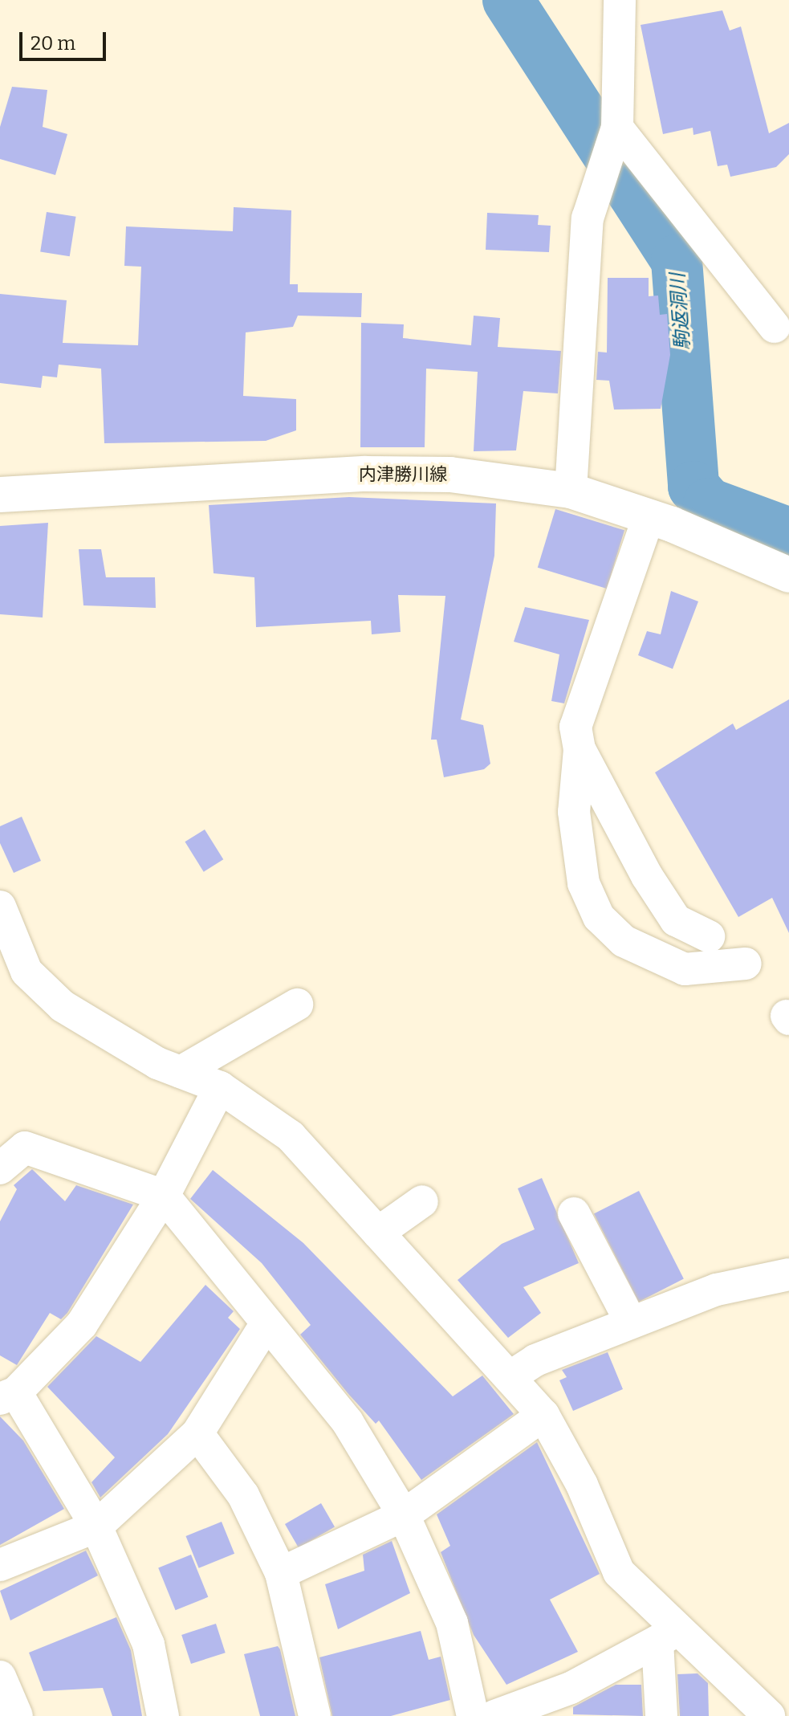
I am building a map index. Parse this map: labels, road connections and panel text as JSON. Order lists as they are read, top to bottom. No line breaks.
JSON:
{"streets":{"main road":["内津勝川線"]},"water":["駒返洞川"],"scale_bar":"20 m"}
